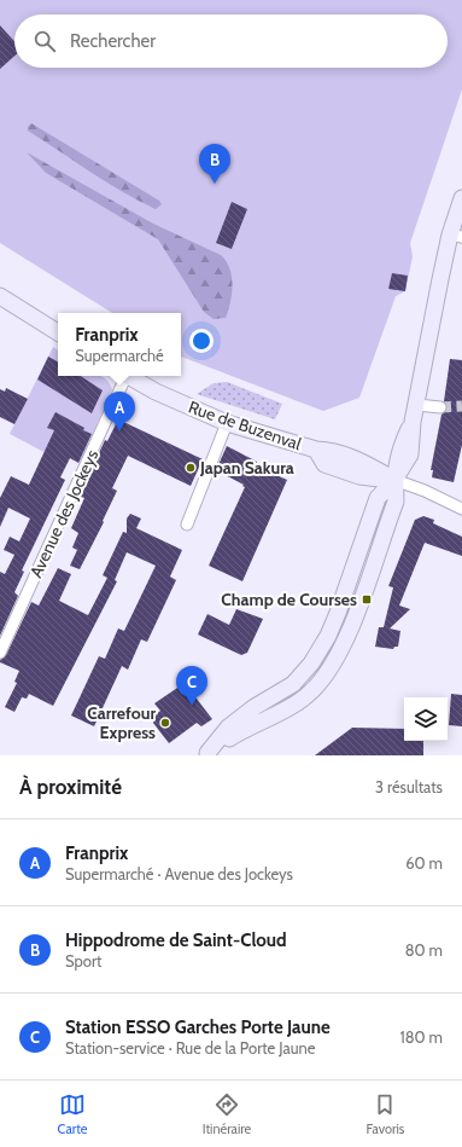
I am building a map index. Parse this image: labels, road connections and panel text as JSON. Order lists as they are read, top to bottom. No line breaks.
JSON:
{"streets":{"main road":["Rue de Buzenval"],"street":["Avenue des Jockeys"]},"places":{"other":["Japan Sakura","Carrefour Express"],"transit":["Champ de Courses"]},"page":{"search":"Rechercher","pins":["B","A","C"],"popup":["Franprix","Supermarché"],"heading":["À proximité","3 résultats"],"list":[{"mark":"A","name":"Franprix","note":"Supermarché · Avenue des Jockeys","value":"60 m"},{"mark":"B","name":"Hippodrome de Saint-Cloud","note":"Sport","value":"80 m"},{"mark":"C","name":"Station ESSO Garches Porte Jaune","note":"Station-service · Rue de la Porte Jaune","value":"180 m"}],"nav":["Carte","Itinéraire","Favoris"]}}
